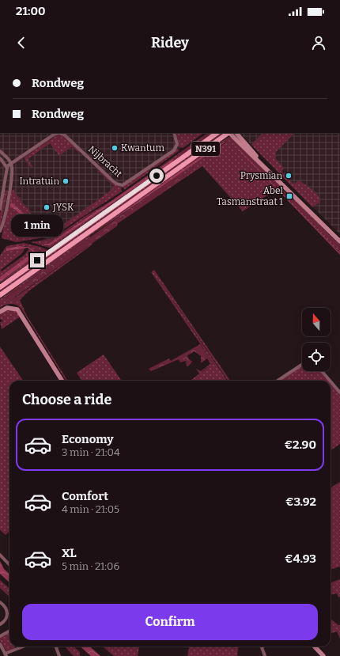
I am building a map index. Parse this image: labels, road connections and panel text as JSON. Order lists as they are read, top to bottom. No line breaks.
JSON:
{"streets":{"main road":["N391"],"street":["Nijbracht"]},"places":{"other":["Kwantum","Prysmian","Intratuin","JYSK"],"transit":["Abel Tasmanstraat 1"]},"north":"top","page":{"status":"21:00","header":"Ridey","banner":["Rondweg","Rondweg"],"bubble":"1 min","heading":"Choose a ride","list":[{"name":"Economy","note":"3 min · 21:04","value":"€2.90"},{"name":"Comfort","note":"4 min · 21:05","value":"€3.92"},{"name":"XL","note":"5 min · 21:06","value":"€4.93"}],"buttons":"Confirm"}}
